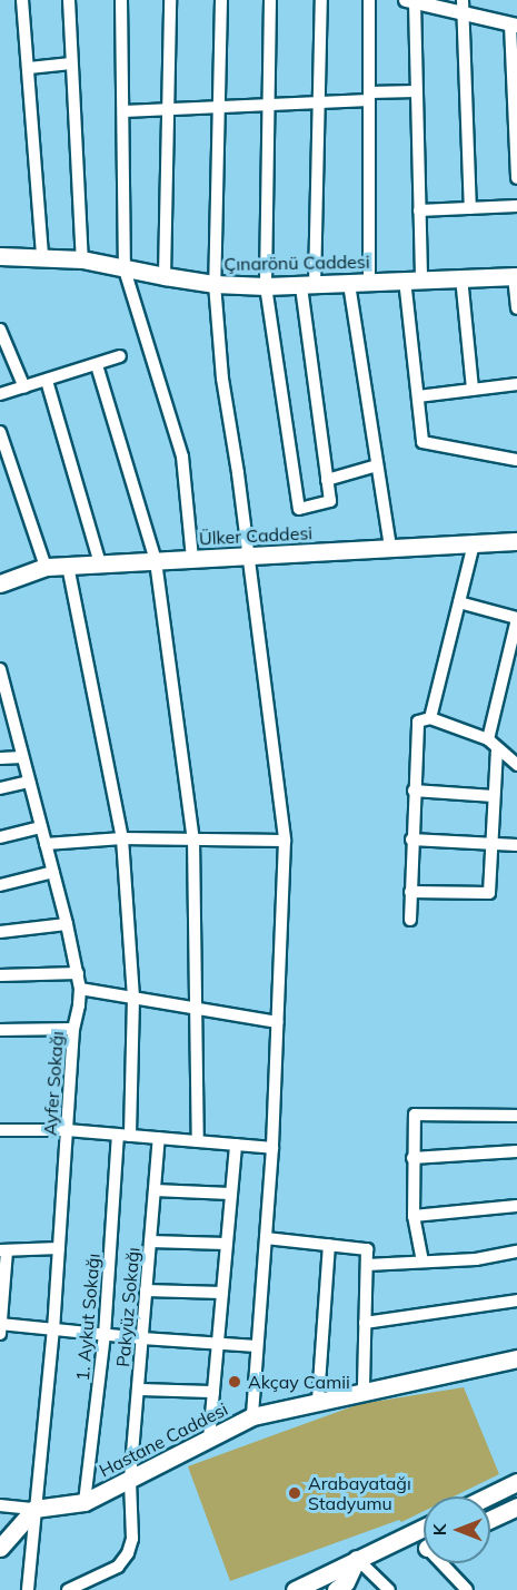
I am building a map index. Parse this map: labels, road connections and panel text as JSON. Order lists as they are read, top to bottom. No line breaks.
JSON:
{"streets":{"main road":["Çınarönü Caddesi","Ülker Caddesi","Hastane Caddesi"],"street":["Ayfer Sokağı","Pakyüz Sokağı","1. Aykut Sokağı"]},"crossings":[["Ülker Caddesi","1. Aykut Sokağı"],["Ayfer Sokağı","Hastane Caddesi"],["Pakyüz Sokağı","Hastane Caddesi"],["1. Aykut Sokağı","Hastane Caddesi"]],"places":["Akçay Camii","Arabayatağı Stadyumu"],"north":"left"}
